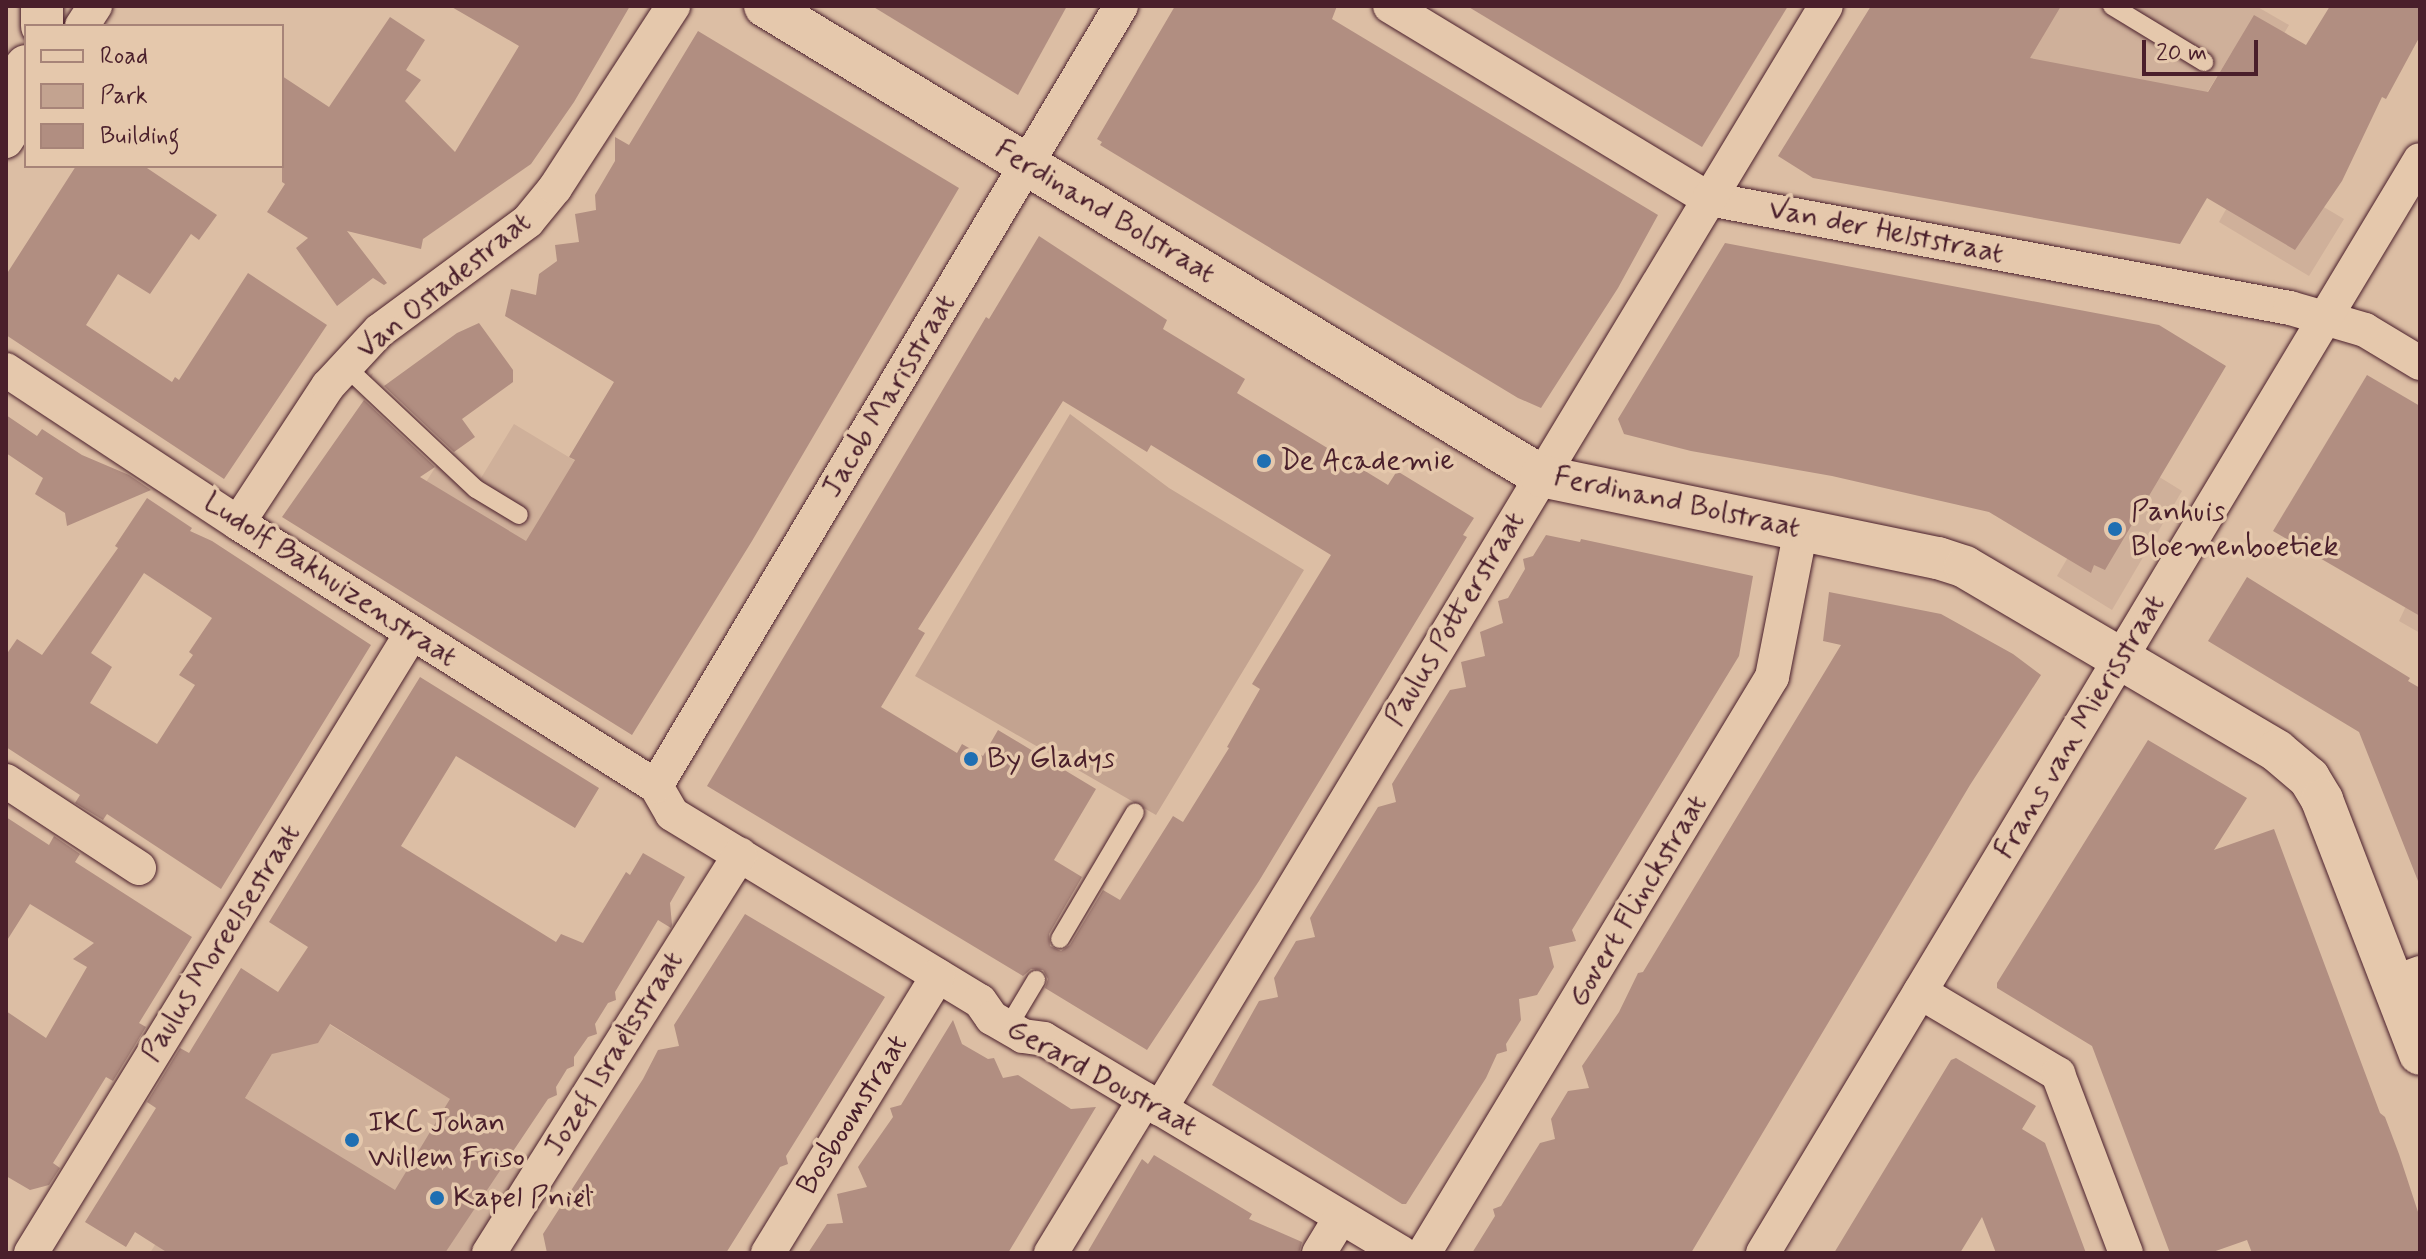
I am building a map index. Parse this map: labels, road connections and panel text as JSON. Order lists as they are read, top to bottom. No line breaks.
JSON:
{"streets":{"street":["Ferdinand Bolstraat","Van der Helststraat","Van Ostadestraat","Jacob Marisstraat","Ludolf Bakhuizenstraat","Paulus Potterstraat","Frans van Mierisstraat","Govert Flinckstraat","Paulus Moreelsestraat","Jozef Israëlsstraat","Gerard Doustraat","Bosboomstraat"]},"crossings":[["Ferdinand Bolstraat","Jacob Marisstraat"],["Ferdinand Bolstraat","Paulus Potterstraat"],["Ferdinand Bolstraat","Frans van Mierisstraat"],["Ferdinand Bolstraat","Govert Flinckstraat"],["Van der Helststraat","Paulus Potterstraat"],["Van der Helststraat","Frans van Mierisstraat"],["Van Ostadestraat","Ludolf Bakhuizenstraat"],["Jacob Marisstraat","Ludolf Bakhuizenstraat"],["Jacob Marisstraat","Gerard Doustraat"],["Ludolf Bakhuizenstraat","Paulus Moreelsestraat"],["Ludolf Bakhuizenstraat","Gerard Doustraat"],["Paulus Potterstraat","Gerard Doustraat"],["Jozef Israëlsstraat","Gerard Doustraat"],["Gerard Doustraat","Bosboomstraat"]],"places":["De Academie","Panhuis Bloemenboetiek","By Gladys","IKC Johan Willem Friso","Kapel Pniël"],"legend":["Road","Park","Building"],"scale_bar":"20 m"}
